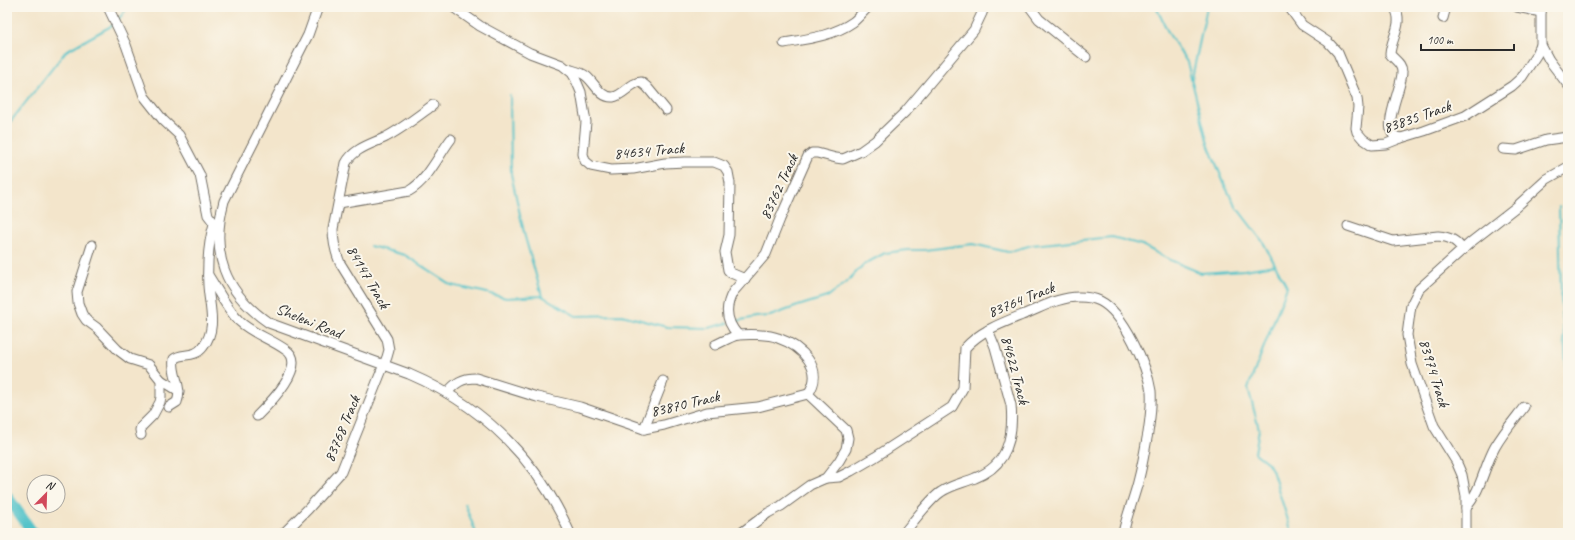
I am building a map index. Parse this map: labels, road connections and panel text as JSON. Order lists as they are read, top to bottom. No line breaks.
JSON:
{"streets":{"street":["83835 Track","84634 Track","83762 Track","84147 Track","83764 Track","Sheleni Road","84622 Track","83974 Track","83870 Track","83768 Track"]},"crossings":[["84634 Track","83762 Track"],["84147 Track","Sheleni Road"],["84147 Track","83768 Track"],["83764 Track","84622 Track"],["Sheleni Road","83870 Track"],["Sheleni Road","83768 Track"]],"scale_bar":"100 m","north":"top right"}
